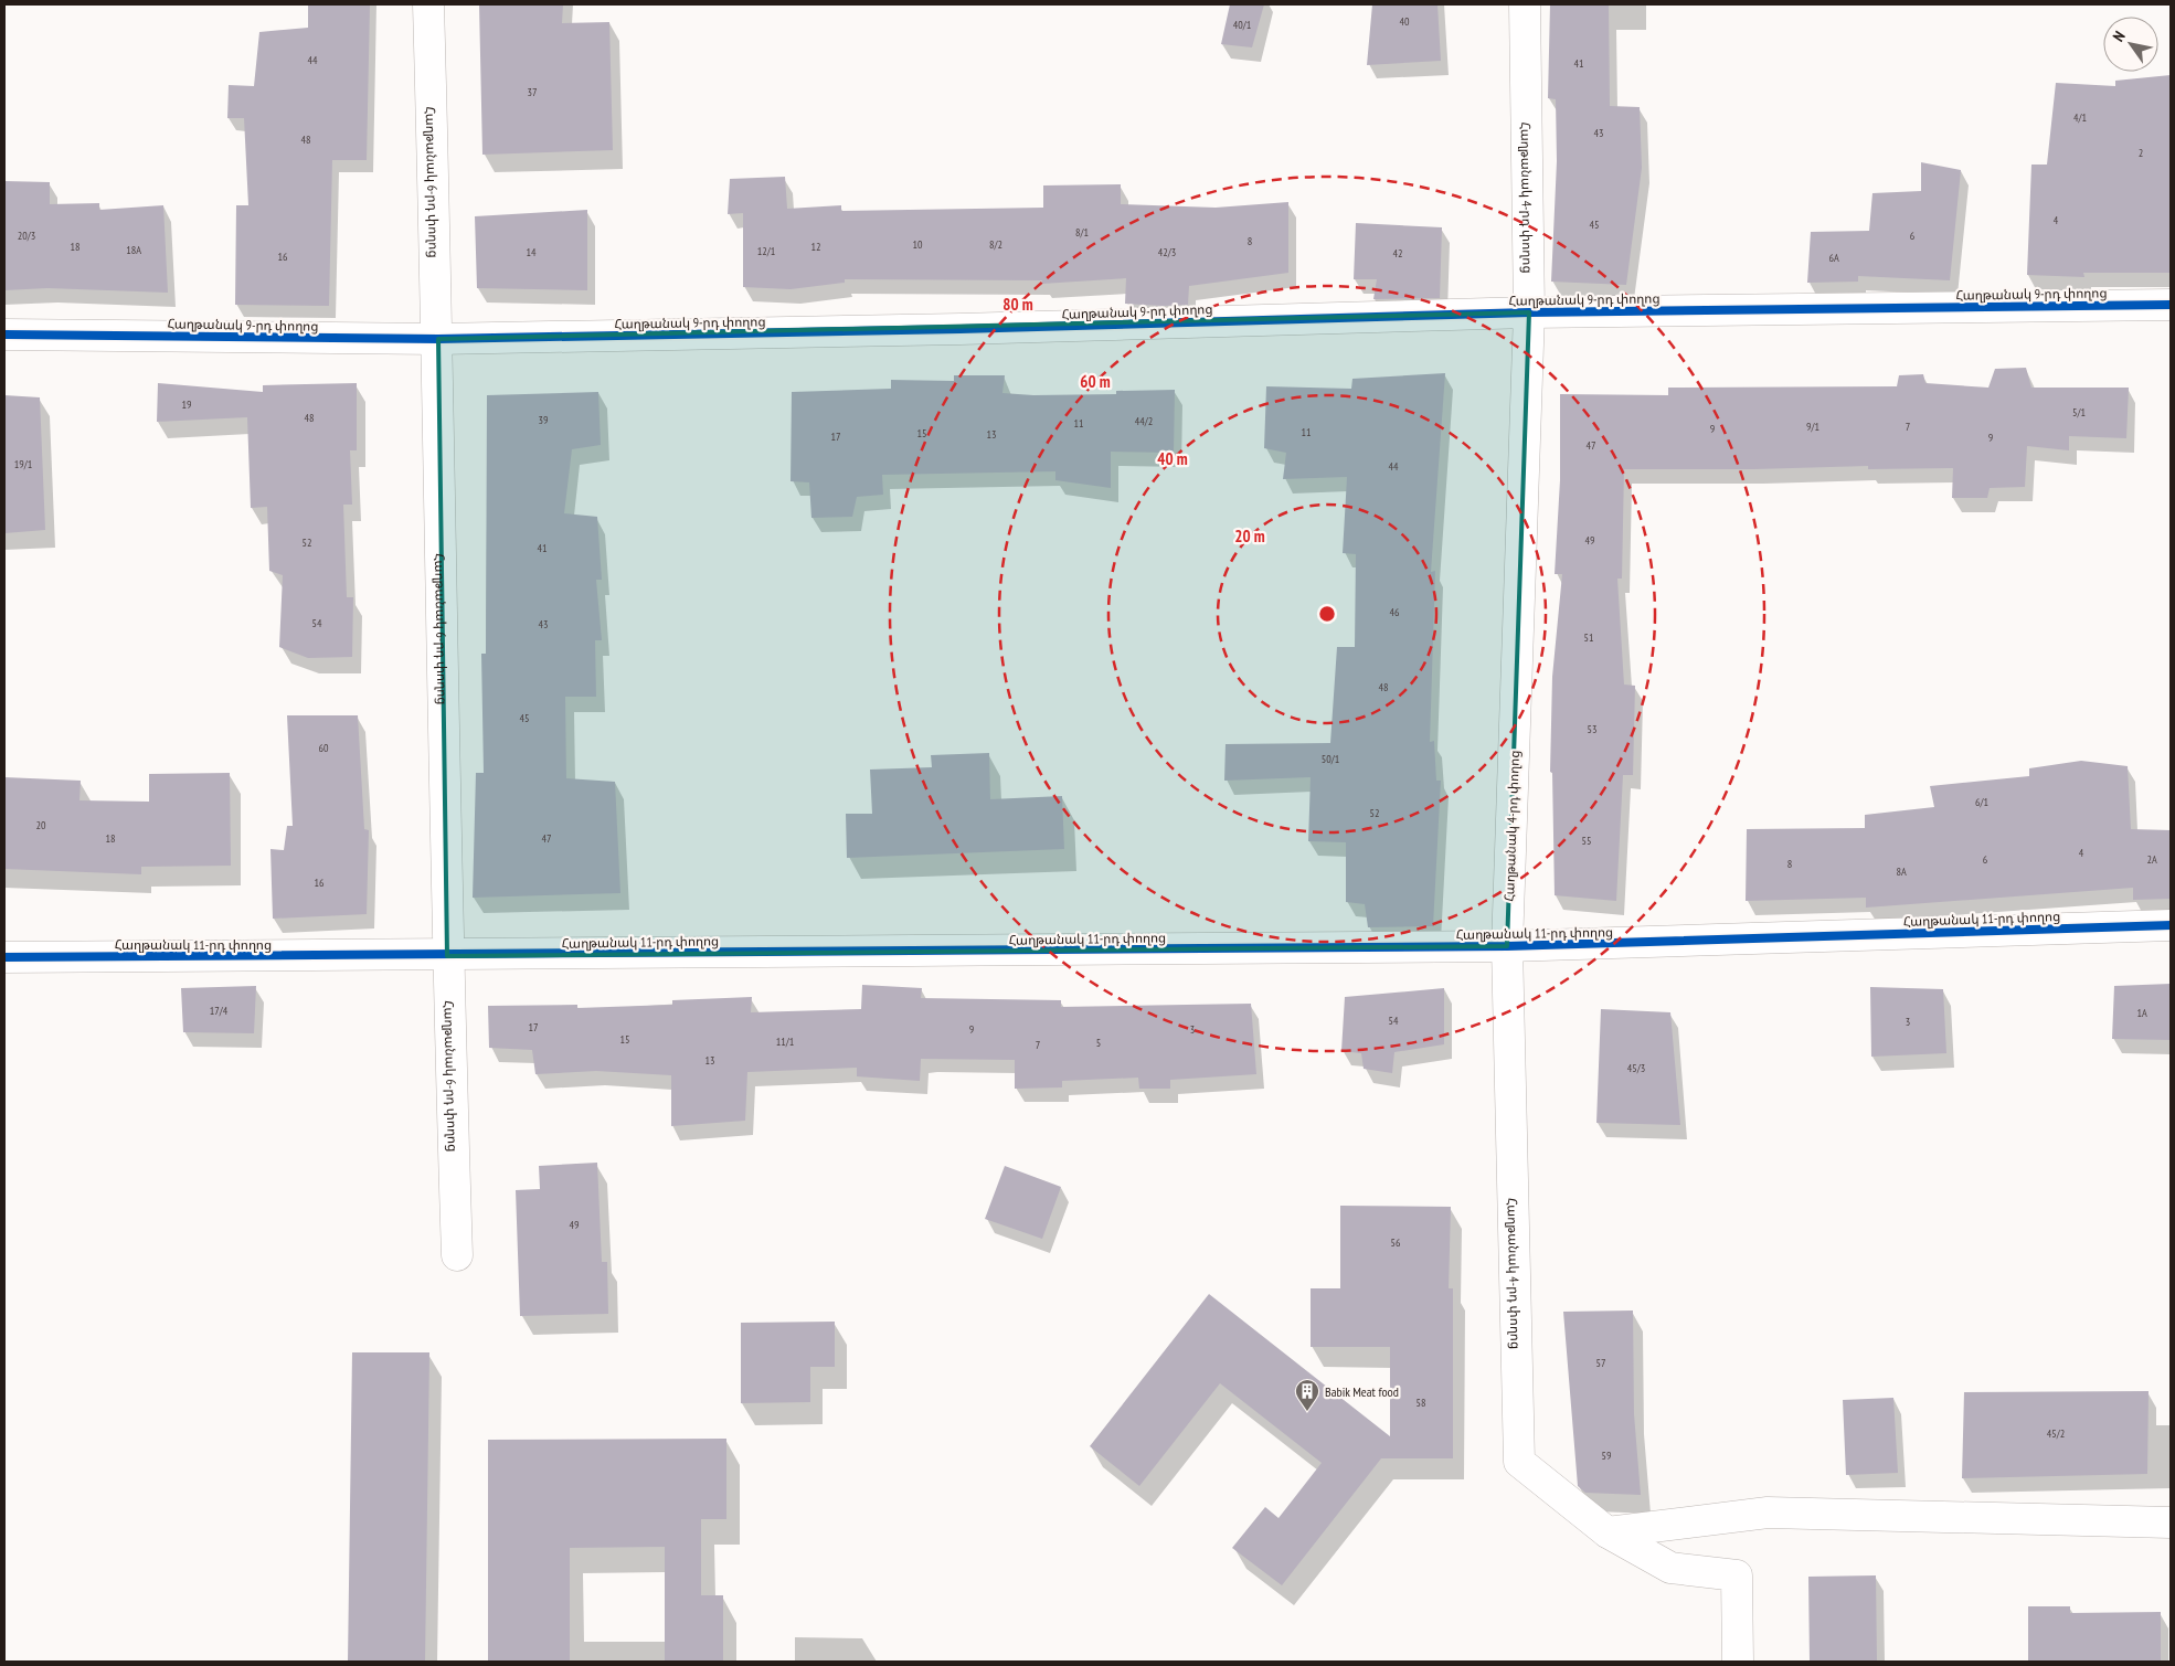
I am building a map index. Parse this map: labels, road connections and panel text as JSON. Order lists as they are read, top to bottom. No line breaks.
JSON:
{"streets":{"street":["Հաղթանակ 6-րդ փողոց","Հաղթանակ 4-րդ փողոց","Հաղթանակ 9-րդ փողոց","Հաղթանակ 11-րդ փողոց"]},"crossings":[["Հաղթանակ 6-րդ փողոց","Հաղթանակ 9-րդ փողոց"],["Հաղթանակ 6-րդ փողոց","Հաղթանակ 11-րդ փողոց"],["Հաղթանակ 4-րդ փողոց","Հաղթանակ 9-րդ փողոց"],["Հաղթանակ 4-րդ փողոց","Հաղթանակ 11-րդ փողոց"]],"places":{"building":["Babik Meat food"]},"house_numbers":["40","40/1","44","41","37","4/1","43","48","2","4","45","8/1","20/3","6","8","10","8/2","18","12","18А","12/1","14","42/3","42","16","6А","19","5/1","48","39","44/2","11","9/1","7","9","11","15","13","17","9","47","19/1","44","49","52","41","46","54","43","51","48","45","53","60","50/1","6/1","52","20","18","47","55","4","6","2А","8","8А","16","17/4","1А","54","3","17","9","3","15","11/1","5","7","13","45/3","49","56","57","58","45/2","59"],"north":"top left","rings":["80 m","60 m","40 m","20 m"]}
